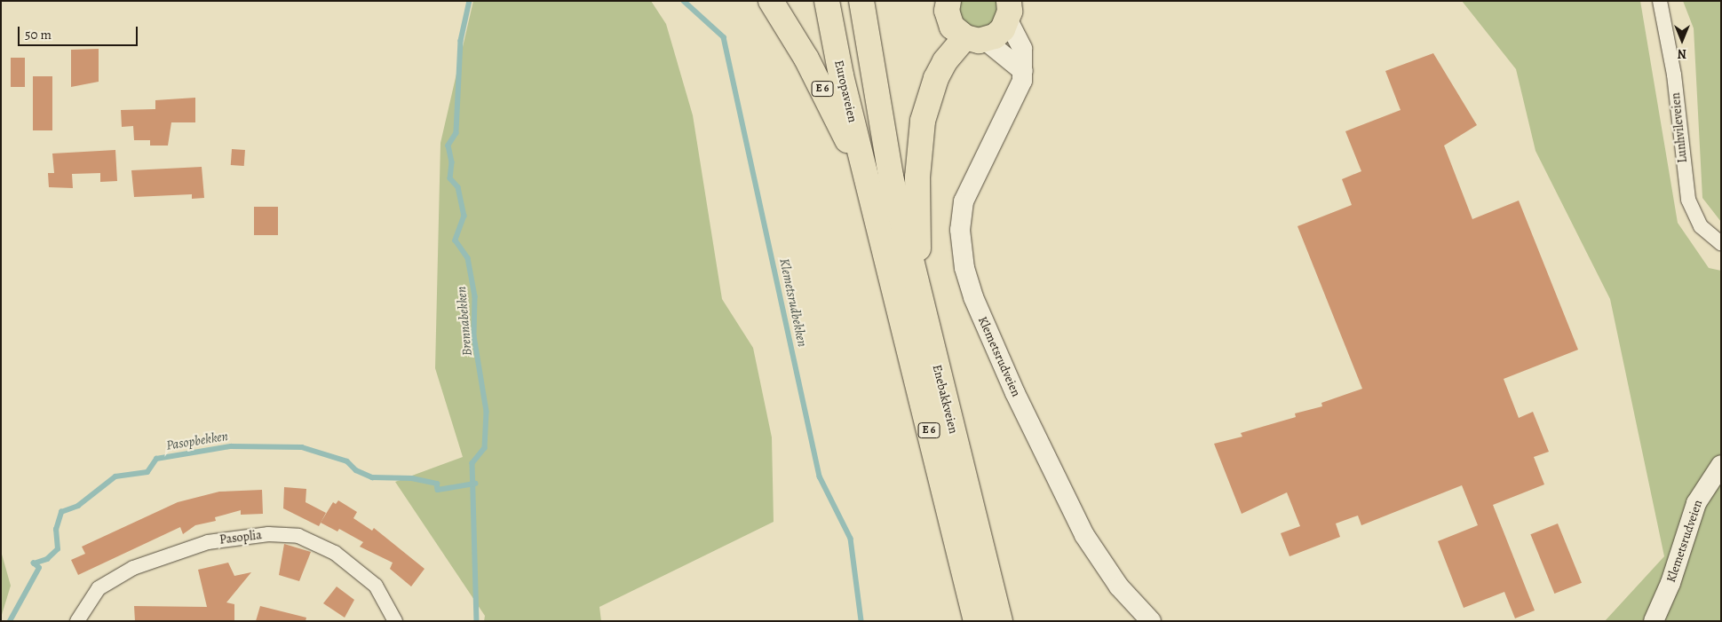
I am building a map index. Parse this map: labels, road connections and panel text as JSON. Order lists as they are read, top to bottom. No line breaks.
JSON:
{"streets":{"highway":["E 6","Europaveien","Enebakkveien"],"street":["Lunhvileveien","Klemetsrudveien","Pasoplia"]},"crossings":[["E 6","Europaveien"],["E 6","Klemetsrudveien"],["E 6","Enebakkveien"],["Europaveien","Enebakkveien"]],"water":["Klemetsrudbekken","Brennabekken","Pasopbekken"],"scale_bar":"50 m","north":"bottom"}
